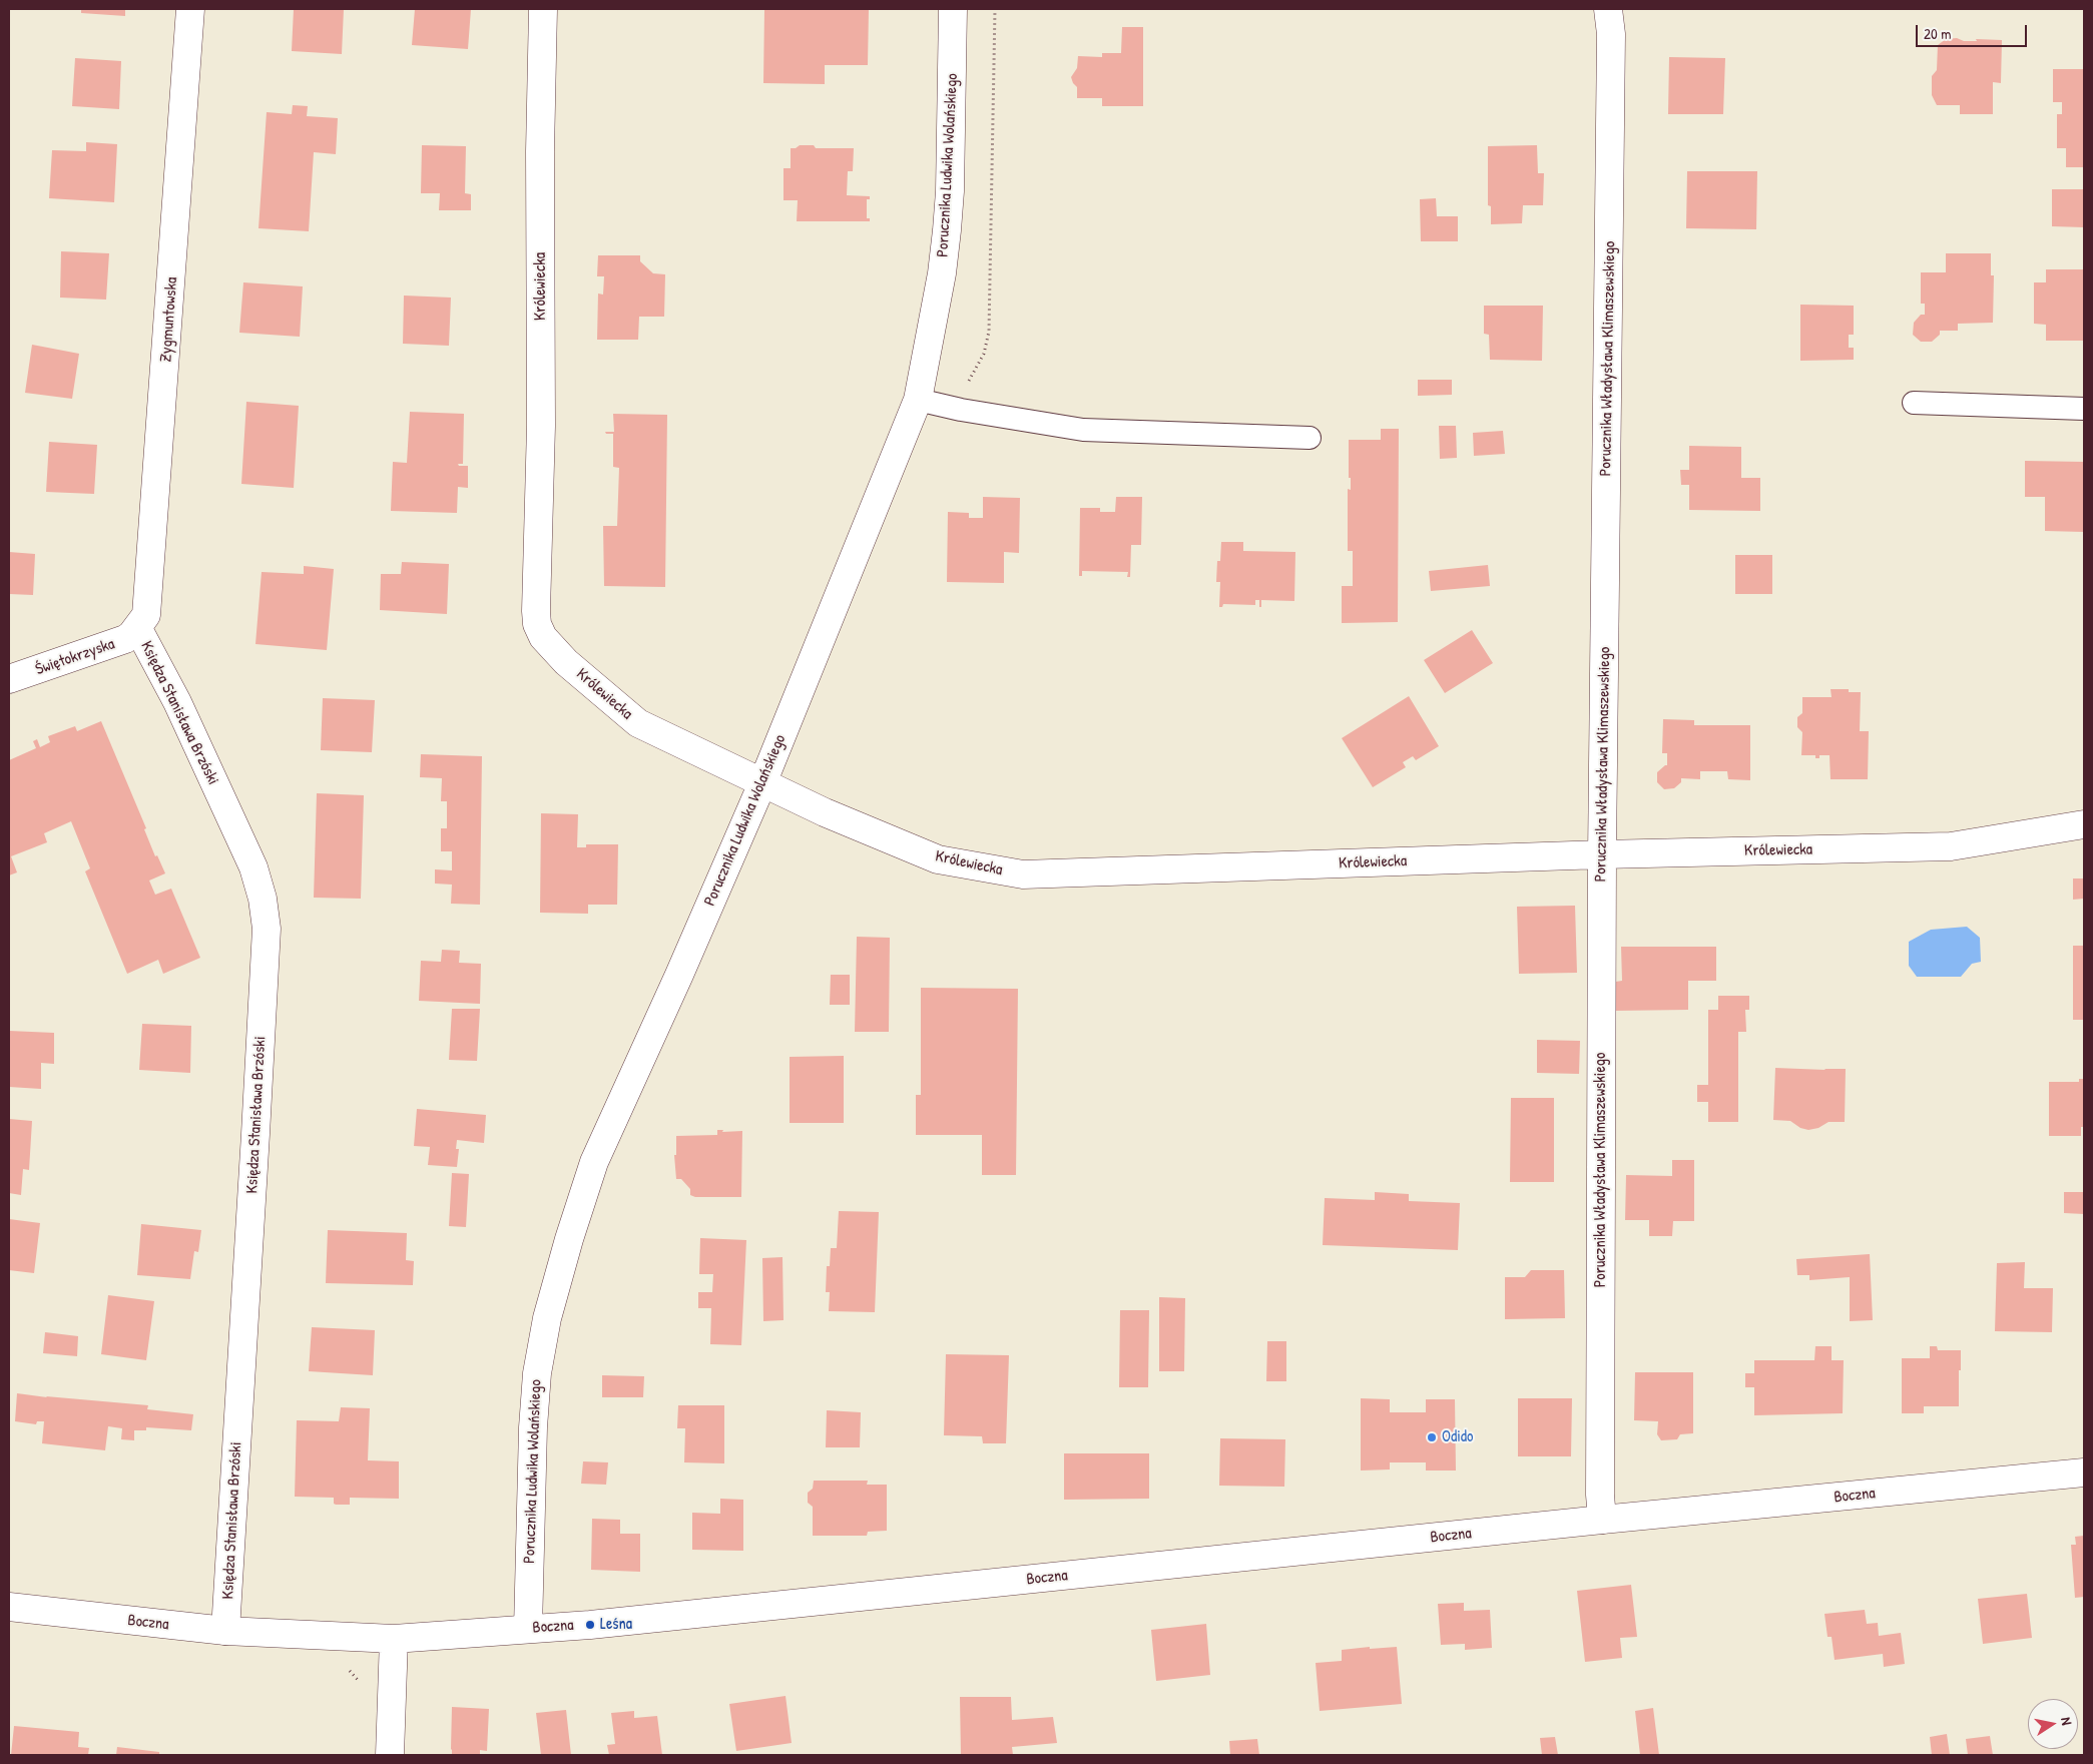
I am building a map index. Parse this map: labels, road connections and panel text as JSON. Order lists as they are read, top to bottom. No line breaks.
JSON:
{"streets":{"street":["Porucznika Ludwika Wolańskiego","Królewiecka","Zygmuntowska","Porucznika Władysława Klimaszewskiego","Świętokrzyska","Księdza Stanisława Brzóski","Boczna"]},"crossings":[["Porucznika Ludwika Wolańskiego","Królewiecka"],["Porucznika Ludwika Wolańskiego","Boczna"],["Królewiecka","Porucznika Władysława Klimaszewskiego"],["Zygmuntowska","Świętokrzyska"],["Zygmuntowska","Księdza Stanisława Brzóski"],["Porucznika Władysława Klimaszewskiego","Boczna"],["Świętokrzyska","Księdza Stanisława Brzóski"],["Księdza Stanisława Brzóski","Boczna"]],"places":["Odido","Leśna"],"scale_bar":"20 m","north":"right"}
